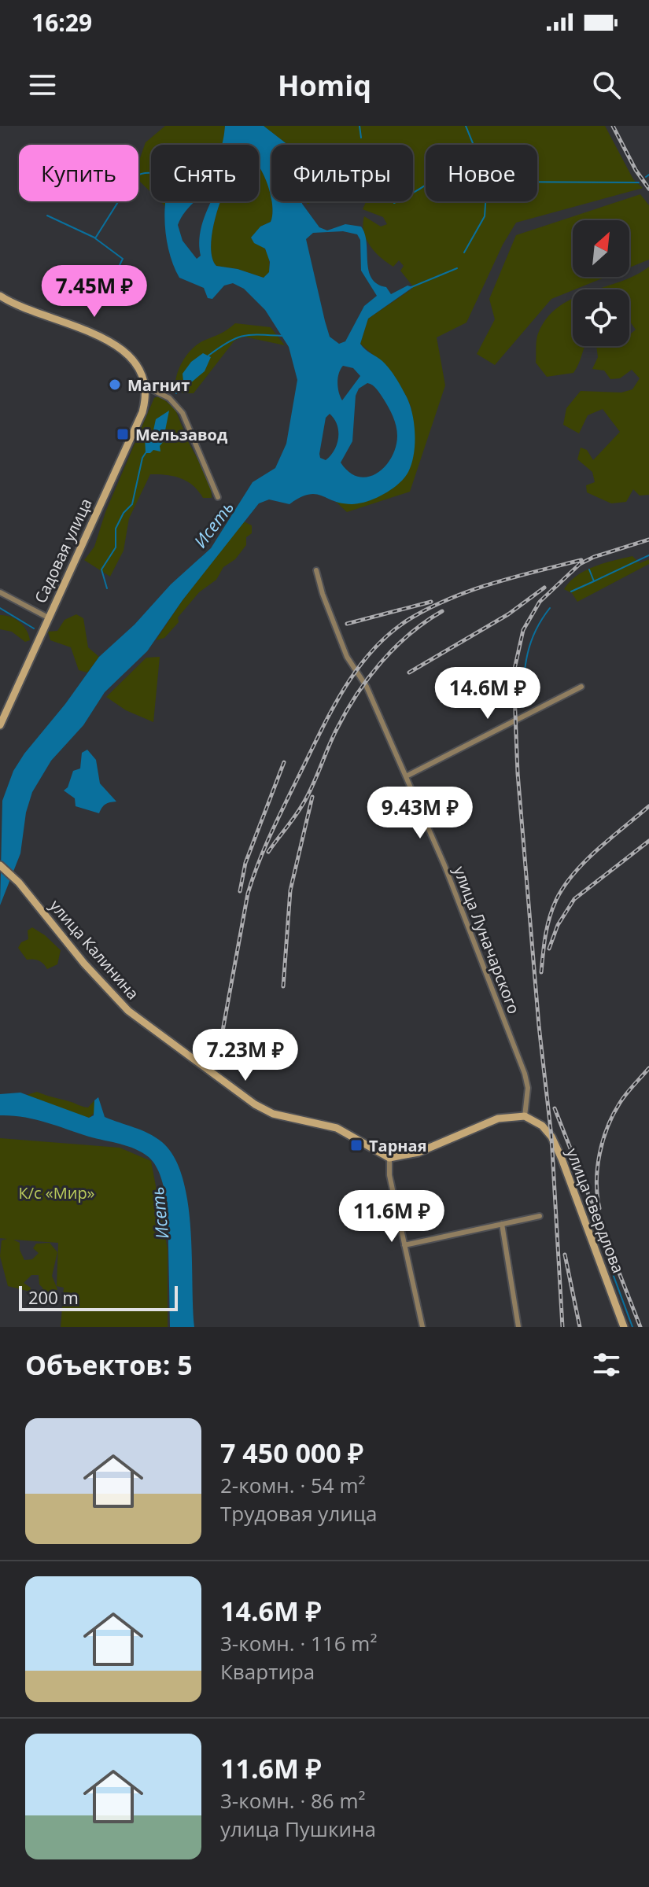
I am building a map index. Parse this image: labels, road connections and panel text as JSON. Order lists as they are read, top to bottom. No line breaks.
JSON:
{"streets":{"main road":["Садовая улица","улица Калинина","улица Свердлова"],"street":["улица Луначарского"]},"crossings":[["улица Луначарского","улица Свердлова"]],"water":["Исеть"],"parks":["К/с «Мир»"],"places":{"other":["Магнит"],"transit":["Мельзавод","Тарная"]},"scale_bar":"200 m","north":"top right","page":{"status":"16:29","header":"Homiq","chip":["Купить","Снять","Фильтры","Новое"],"price":["7.45M ₽","14.6M ₽","9.43M ₽","7.23M ₽","11.6M ₽"],"scale":"200 m","heading":"Объектов: 5","list":[{"name":"7 450 000 ₽","note":"2-комн. · 54 m² · Трудовая улица"},{"name":"14.6M ₽","note":"3-комн. · 116 m² · Квартира"},{"name":"11.6M ₽","note":"3-комн. · 86 m² · улица Пушкина"}]}}
